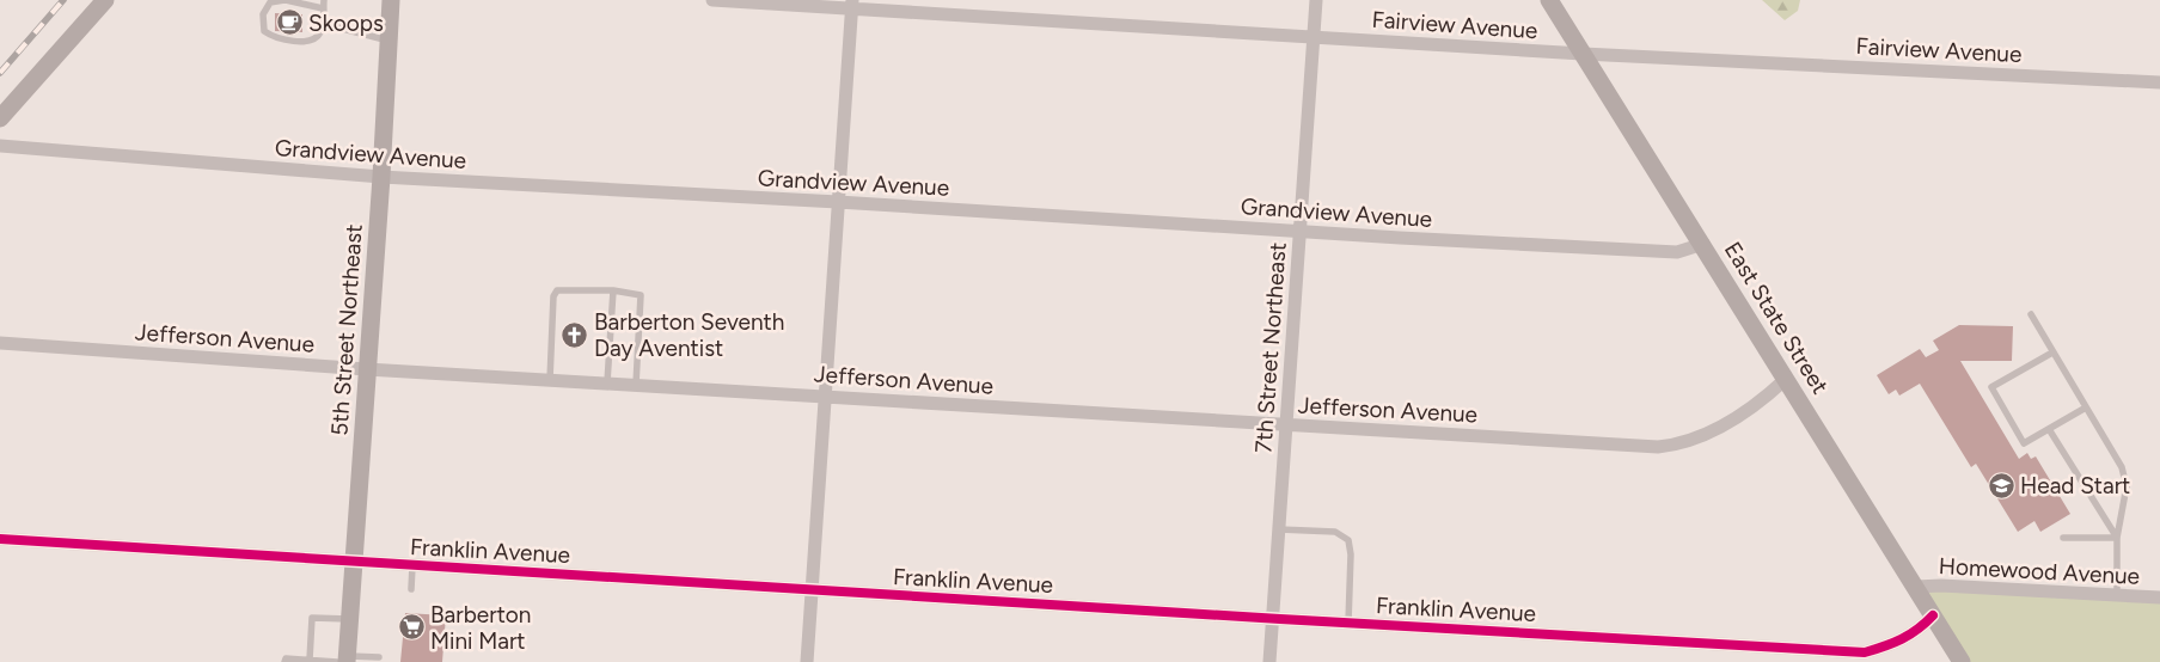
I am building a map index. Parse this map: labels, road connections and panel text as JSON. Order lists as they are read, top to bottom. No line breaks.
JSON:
{"streets":{"street":["Fairview Avenue","Grandview Avenue","East State Street","5th Street Northeast","Jefferson Avenue","7th Street Northeast","Franklin Avenue","Homewood Avenue"]},"crossings":[["Fairview Avenue","East State Street"],["Fairview Avenue","7th Street Northeast"],["Grandview Avenue","East State Street"],["Grandview Avenue","5th Street Northeast"],["Grandview Avenue","7th Street Northeast"],["East State Street","Jefferson Avenue"],["East State Street","Franklin Avenue"],["East State Street","Homewood Avenue"],["5th Street Northeast","Jefferson Avenue"],["5th Street Northeast","Franklin Avenue"],["Jefferson Avenue","7th Street Northeast"],["7th Street Northeast","Franklin Avenue"]],"places":{"cafe":["Skoops"],"church":["Barberton Seventh Day Aventist"],"school or university":["Head Start"],"supermarket":["Barberton Mini Mart"]}}
